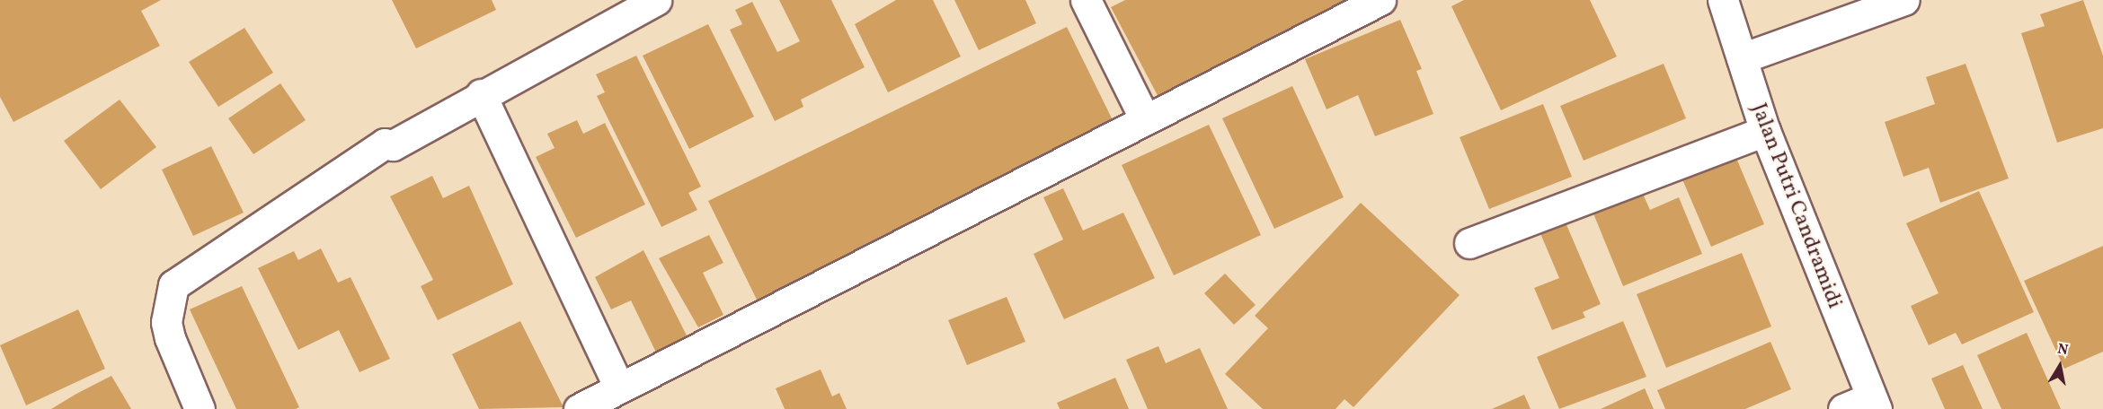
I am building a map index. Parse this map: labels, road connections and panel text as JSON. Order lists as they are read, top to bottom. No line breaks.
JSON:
{"streets":{"street":["Jalan Putri Candramidi"]},"north":"top"}
